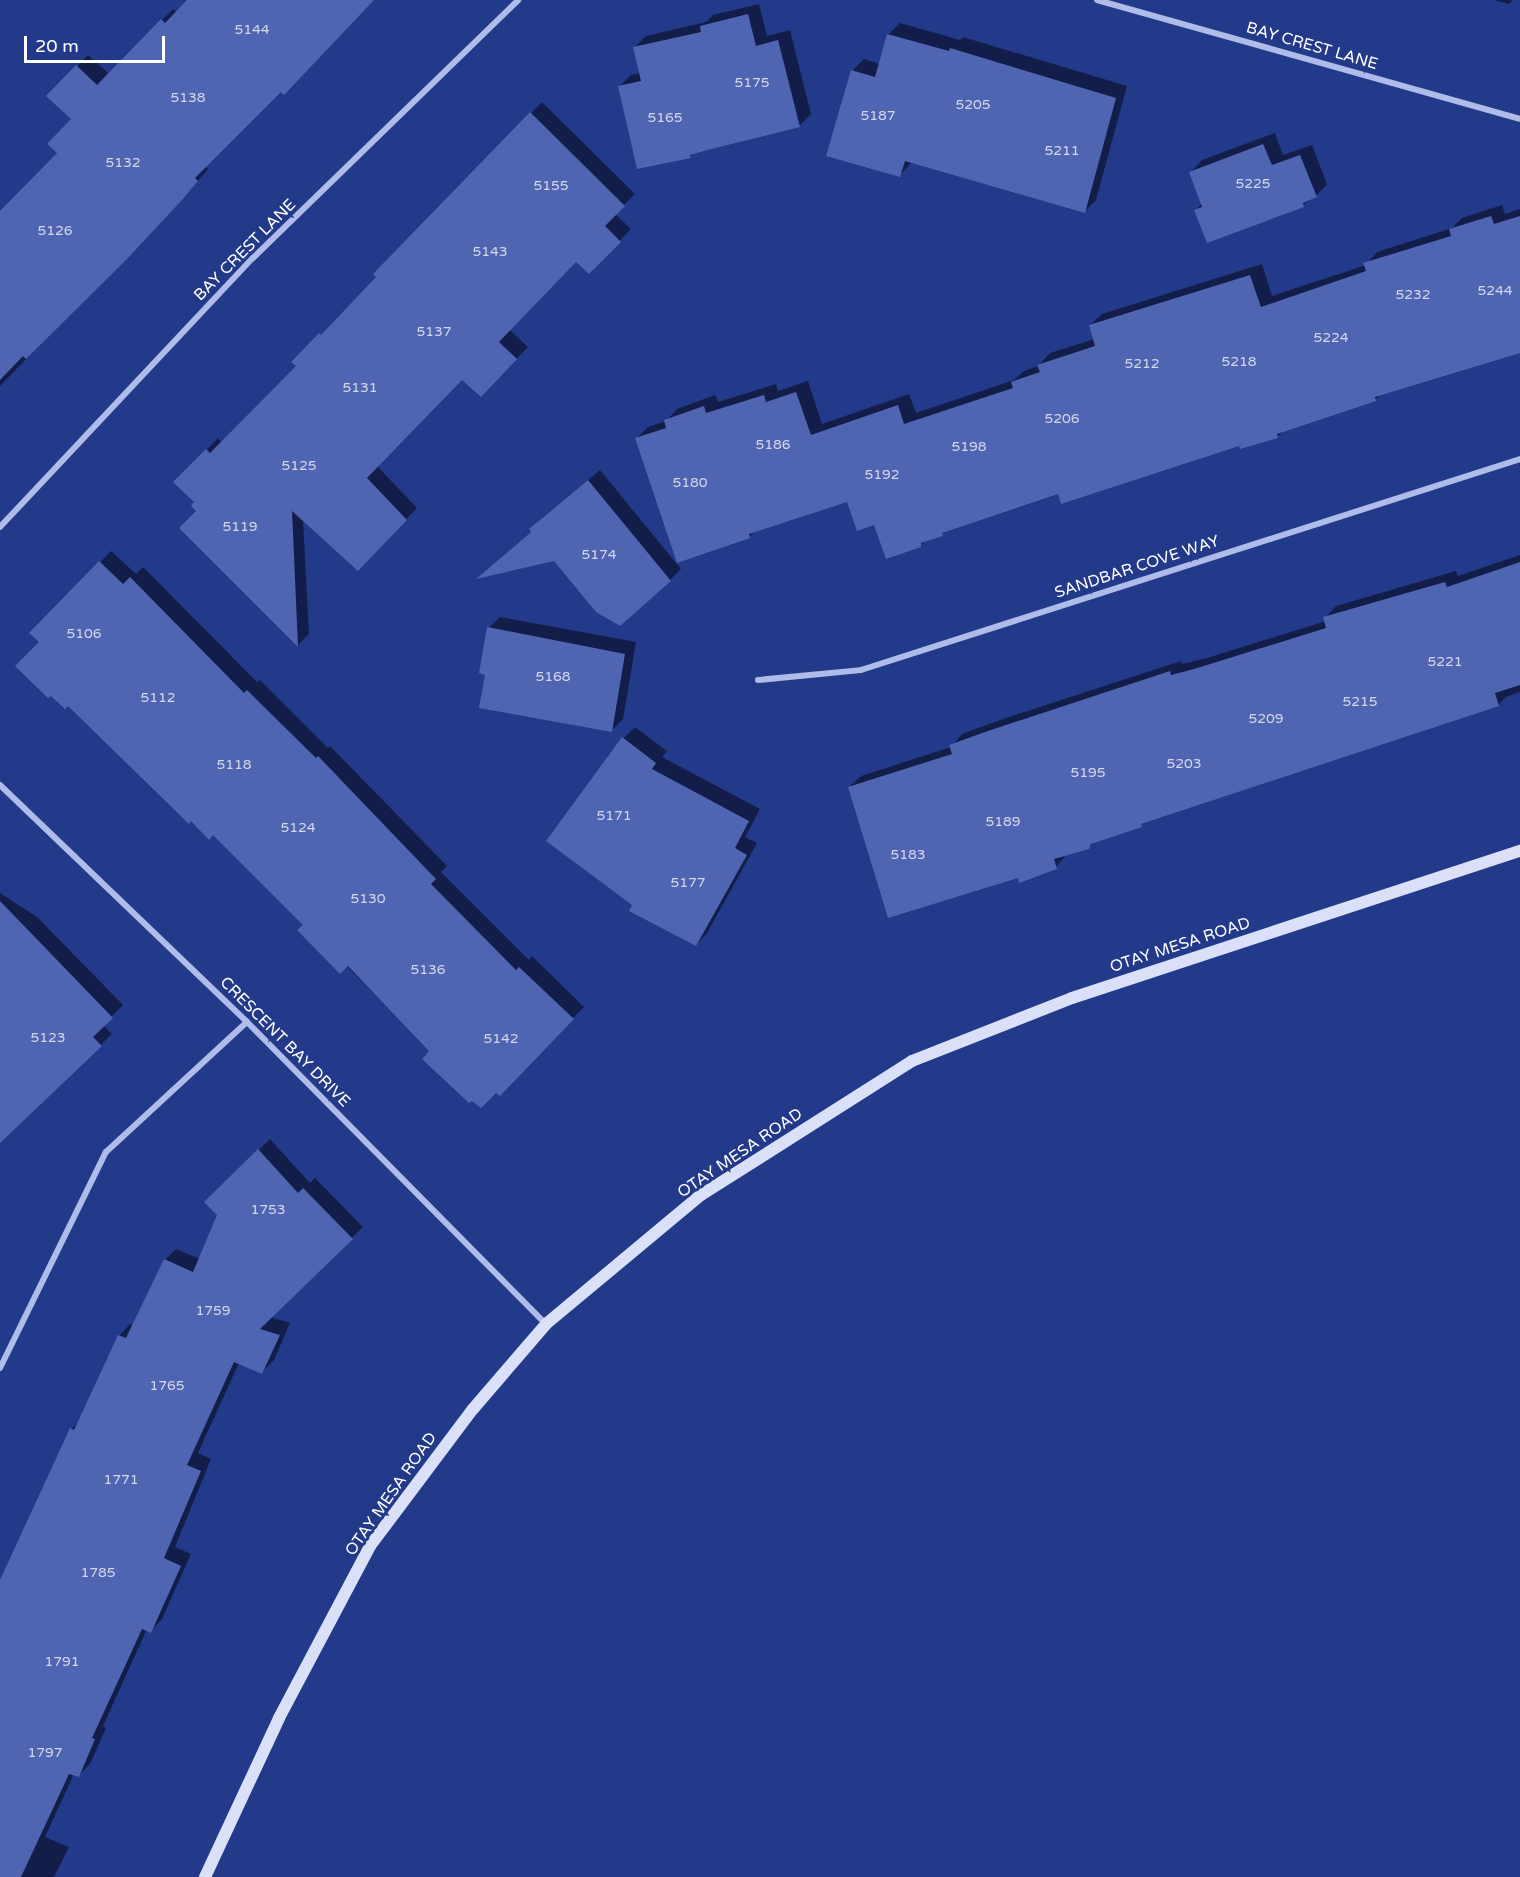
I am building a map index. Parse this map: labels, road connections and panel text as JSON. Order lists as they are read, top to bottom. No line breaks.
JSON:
{"streets":{"main road":["OTAY MESA ROAD"],"street":["BAY CREST LANE","SANDBAR COVE WAY","CRESCENT BAY DRIVE"]},"crossings":[["OTAY MESA ROAD","CRESCENT BAY DRIVE"]],"house_numbers":["5144","5175","5138","5205","5187","5165","5211","5132","5225","5155","5126","5143","5244","5232","5137","5224","5218","5212","5131","5206","5186","5198","5125","5192","5180","5119","5174","5106","5221","5168","5112","5215","5209","5203","5118","5195","5171","5189","5124","5183","5177","5130","5136","5123","5142","1753","1759","1765","1771","1785","1791","1797"],"scale_bar":"20 m"}
